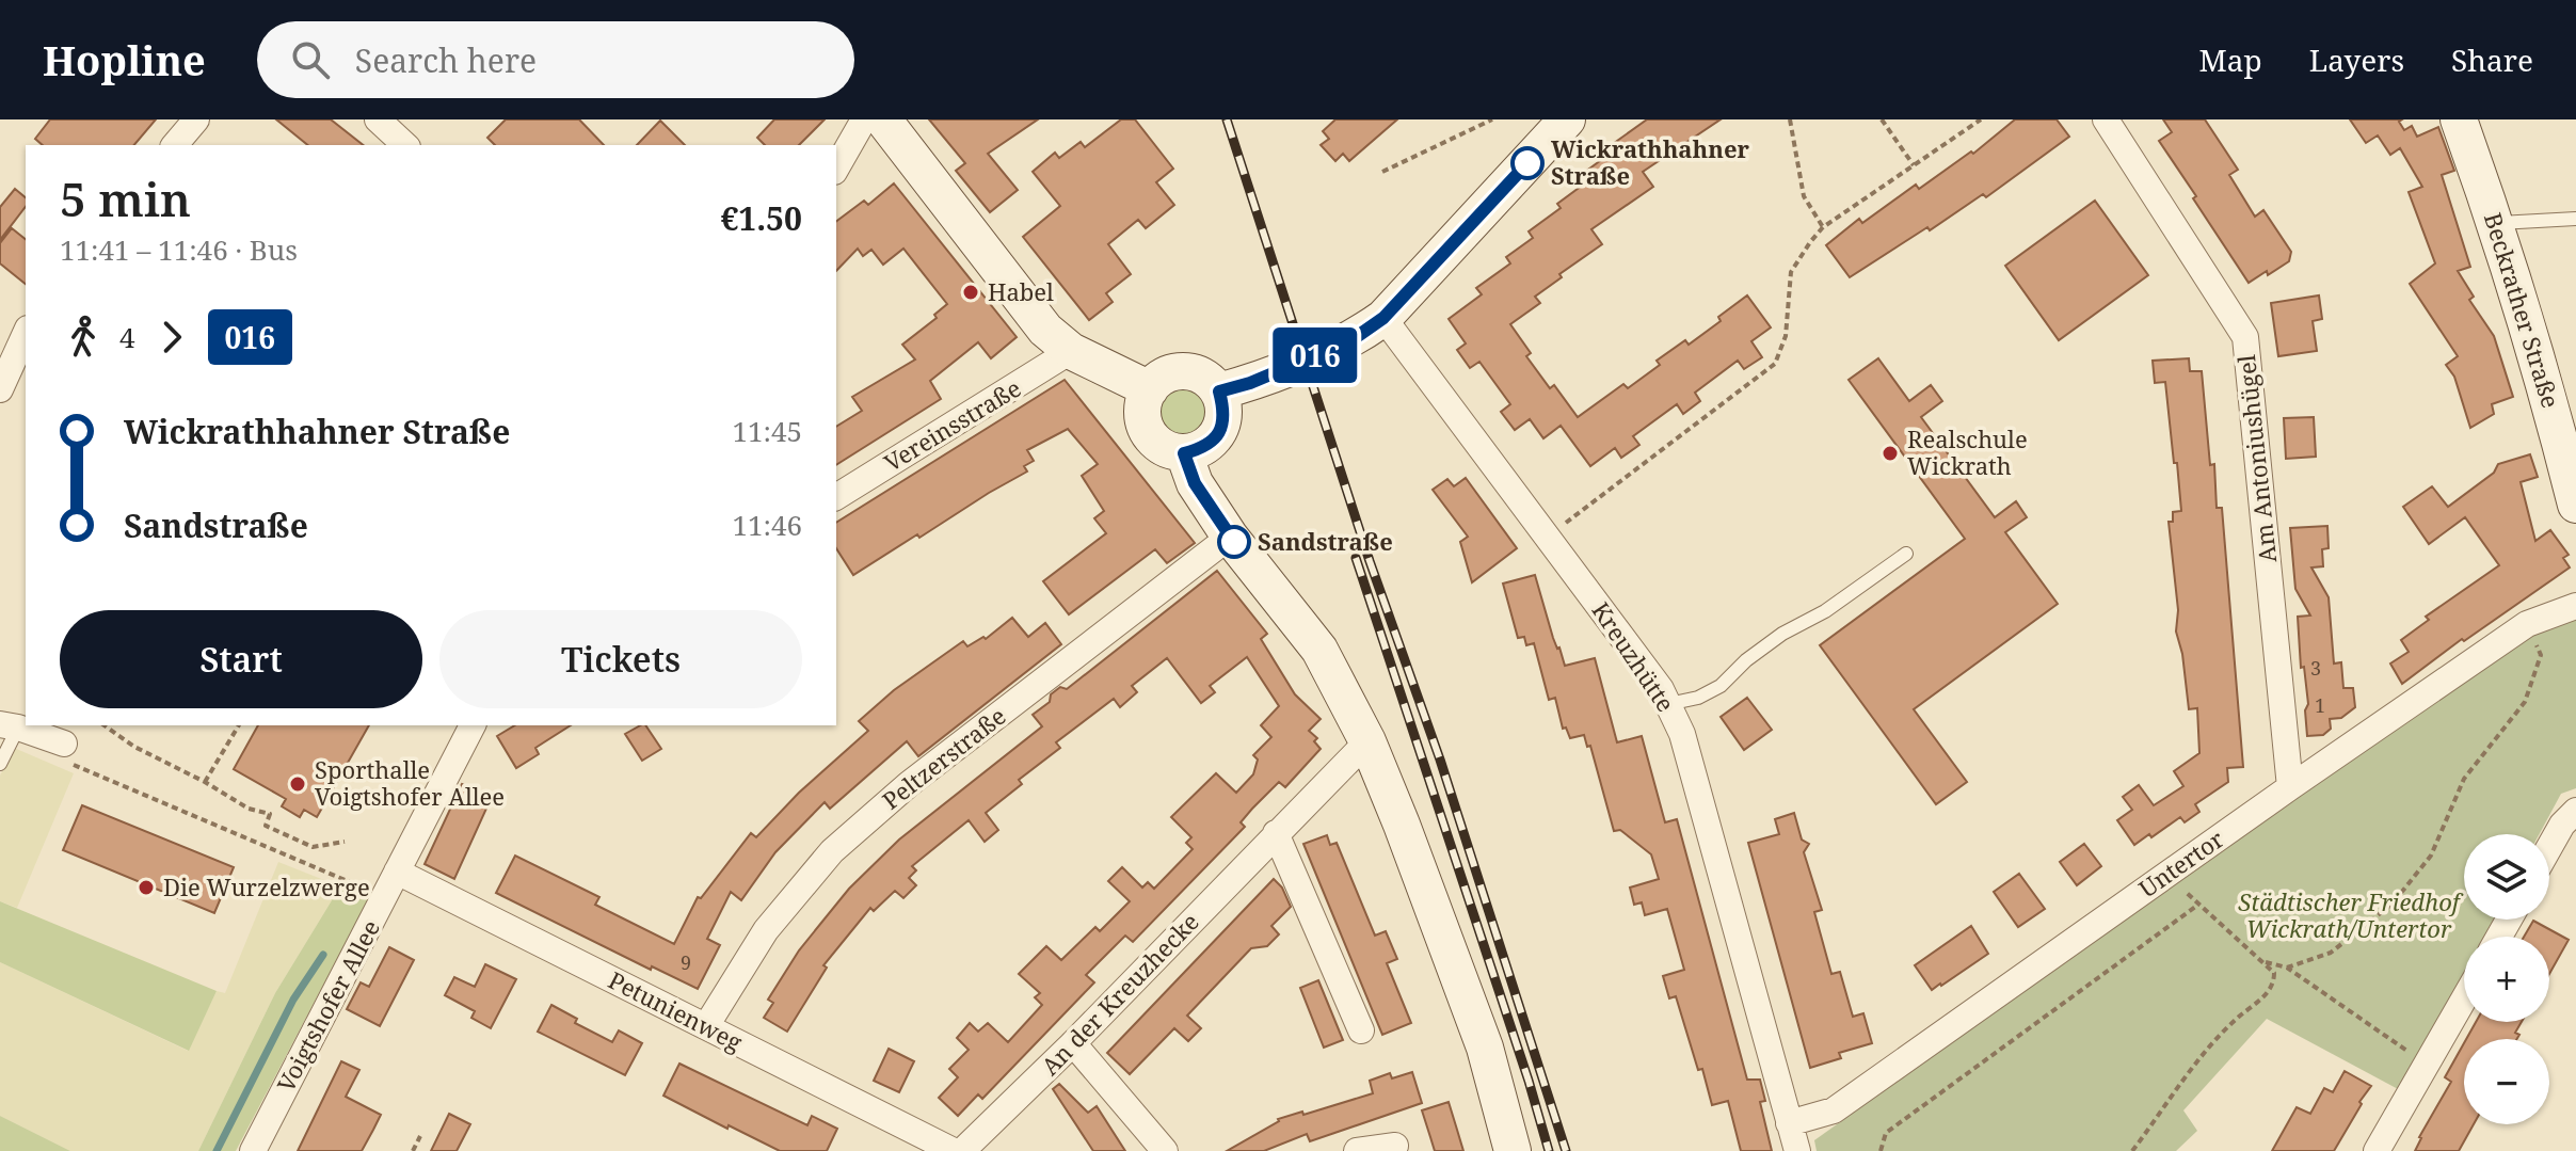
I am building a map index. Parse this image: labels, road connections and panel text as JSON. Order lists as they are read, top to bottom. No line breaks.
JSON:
{"streets":{"main road":["Beckrather Straße"],"street":["Vereinsstraße","Am Antoniushügel","Kreuzhütte","Peltzerstraße","Untertor","An der Kreuzhecke","Voigtshofer Allee","Petunienweg"]},"crossings":[["Am Antoniushügel","Untertor"],["Kreuzhütte","Untertor"],["Peltzerstraße","Petunienweg"],["Voigtshofer Allee","Petunienweg"]],"parks":["Städtischer Friedhof Wickrath/Untertor"],"places":["Wickrathhahner Straße","Habel","Realschule Wickrath","Sandstraße","Sporthalle Voigtshofer Allee","Die Wurzelzwerge"],"lines":["bus line 016"],"house_numbers":["3","1","9"],"page":{"header":"Hopline","search":"Search here","nav":["Map","Layers","Share"],"on_map":"016","heading":["5 min","11:41 – 11:46 · Bus","€1.50"],"legs":["4","016"],"list":[{"name":"Wickrathhahner Straße","value":"11:45"},{"name":"Sandstraße","value":"11:46"}],"buttons":["Start","Tickets"],"map_buttons":["+","−"]}}
